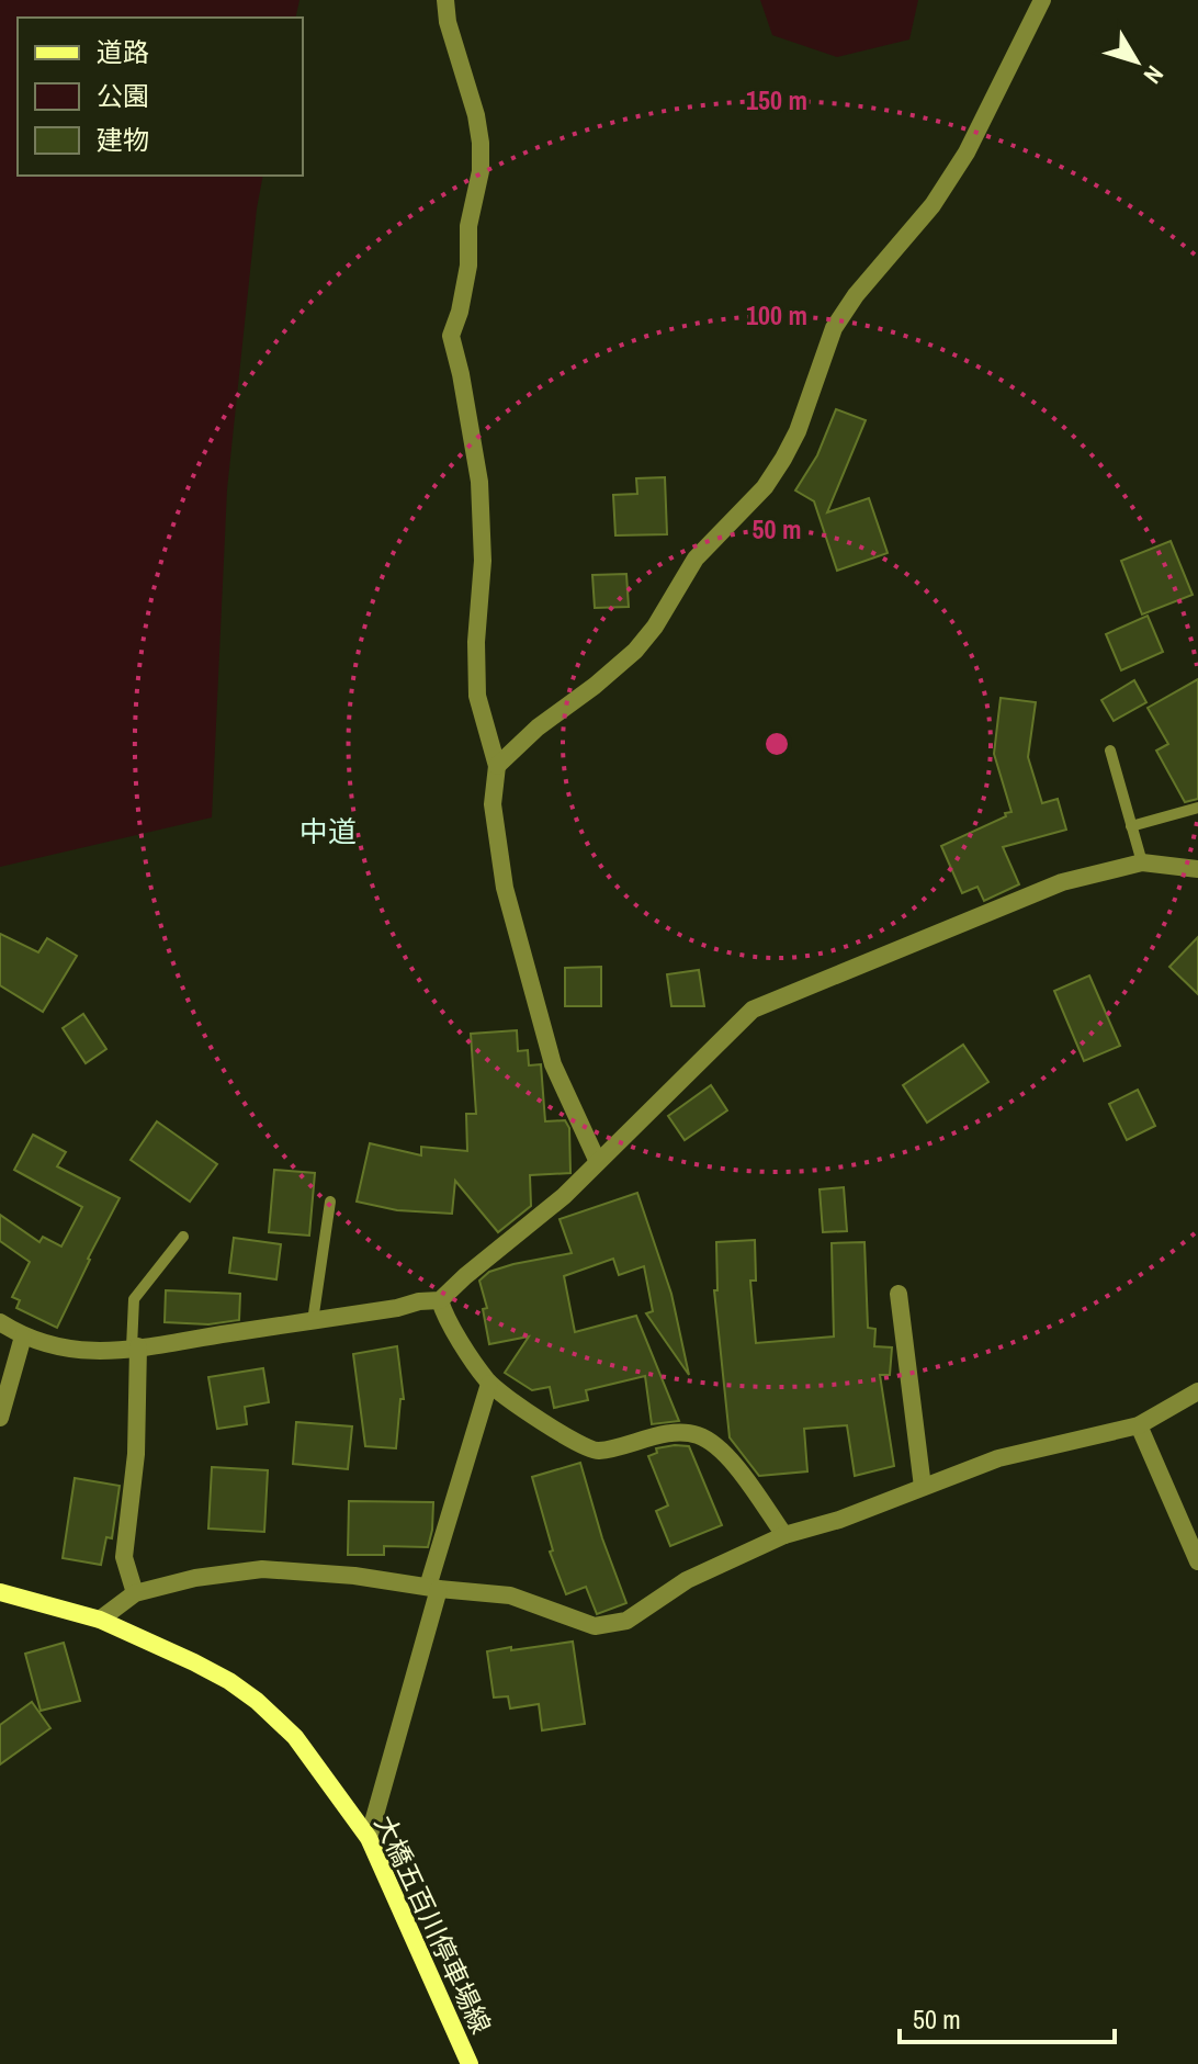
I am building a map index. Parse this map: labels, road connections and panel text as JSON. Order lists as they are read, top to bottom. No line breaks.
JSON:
{"streets":{"main road":["大橋五百川停車場線"]},"districts":["中道"],"legend":["道路","公園","建物"],"scale_bar":"50 m","north":"bottom right","rings":["150 m","100 m","50 m"]}
